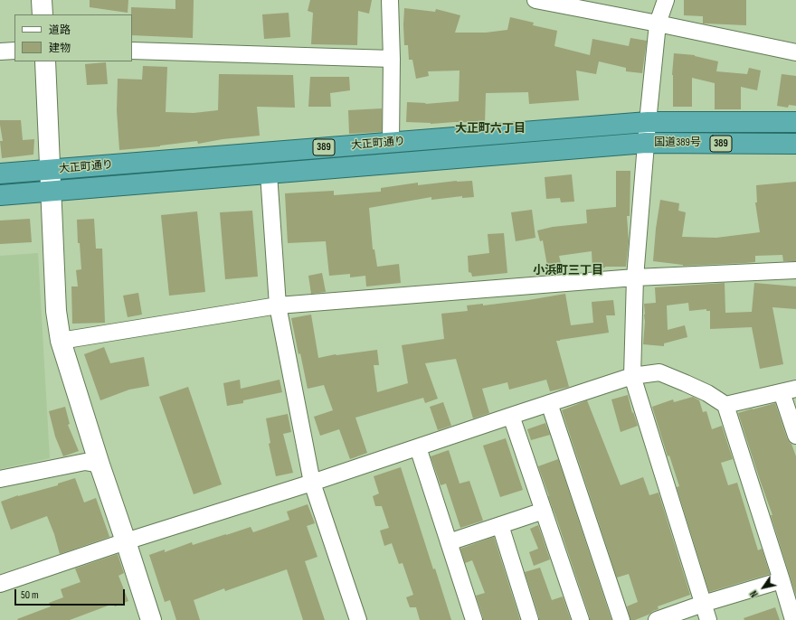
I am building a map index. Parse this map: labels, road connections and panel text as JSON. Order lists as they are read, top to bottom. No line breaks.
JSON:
{"streets":{"highway":["国道389号","大正町通り","389"]},"crossings":[["国道389号","大正町通り"]],"districts":["大正町六丁目","小浜町三丁目"],"legend":["道路","建物"],"scale_bar":"50 m","north":"bottom left"}
